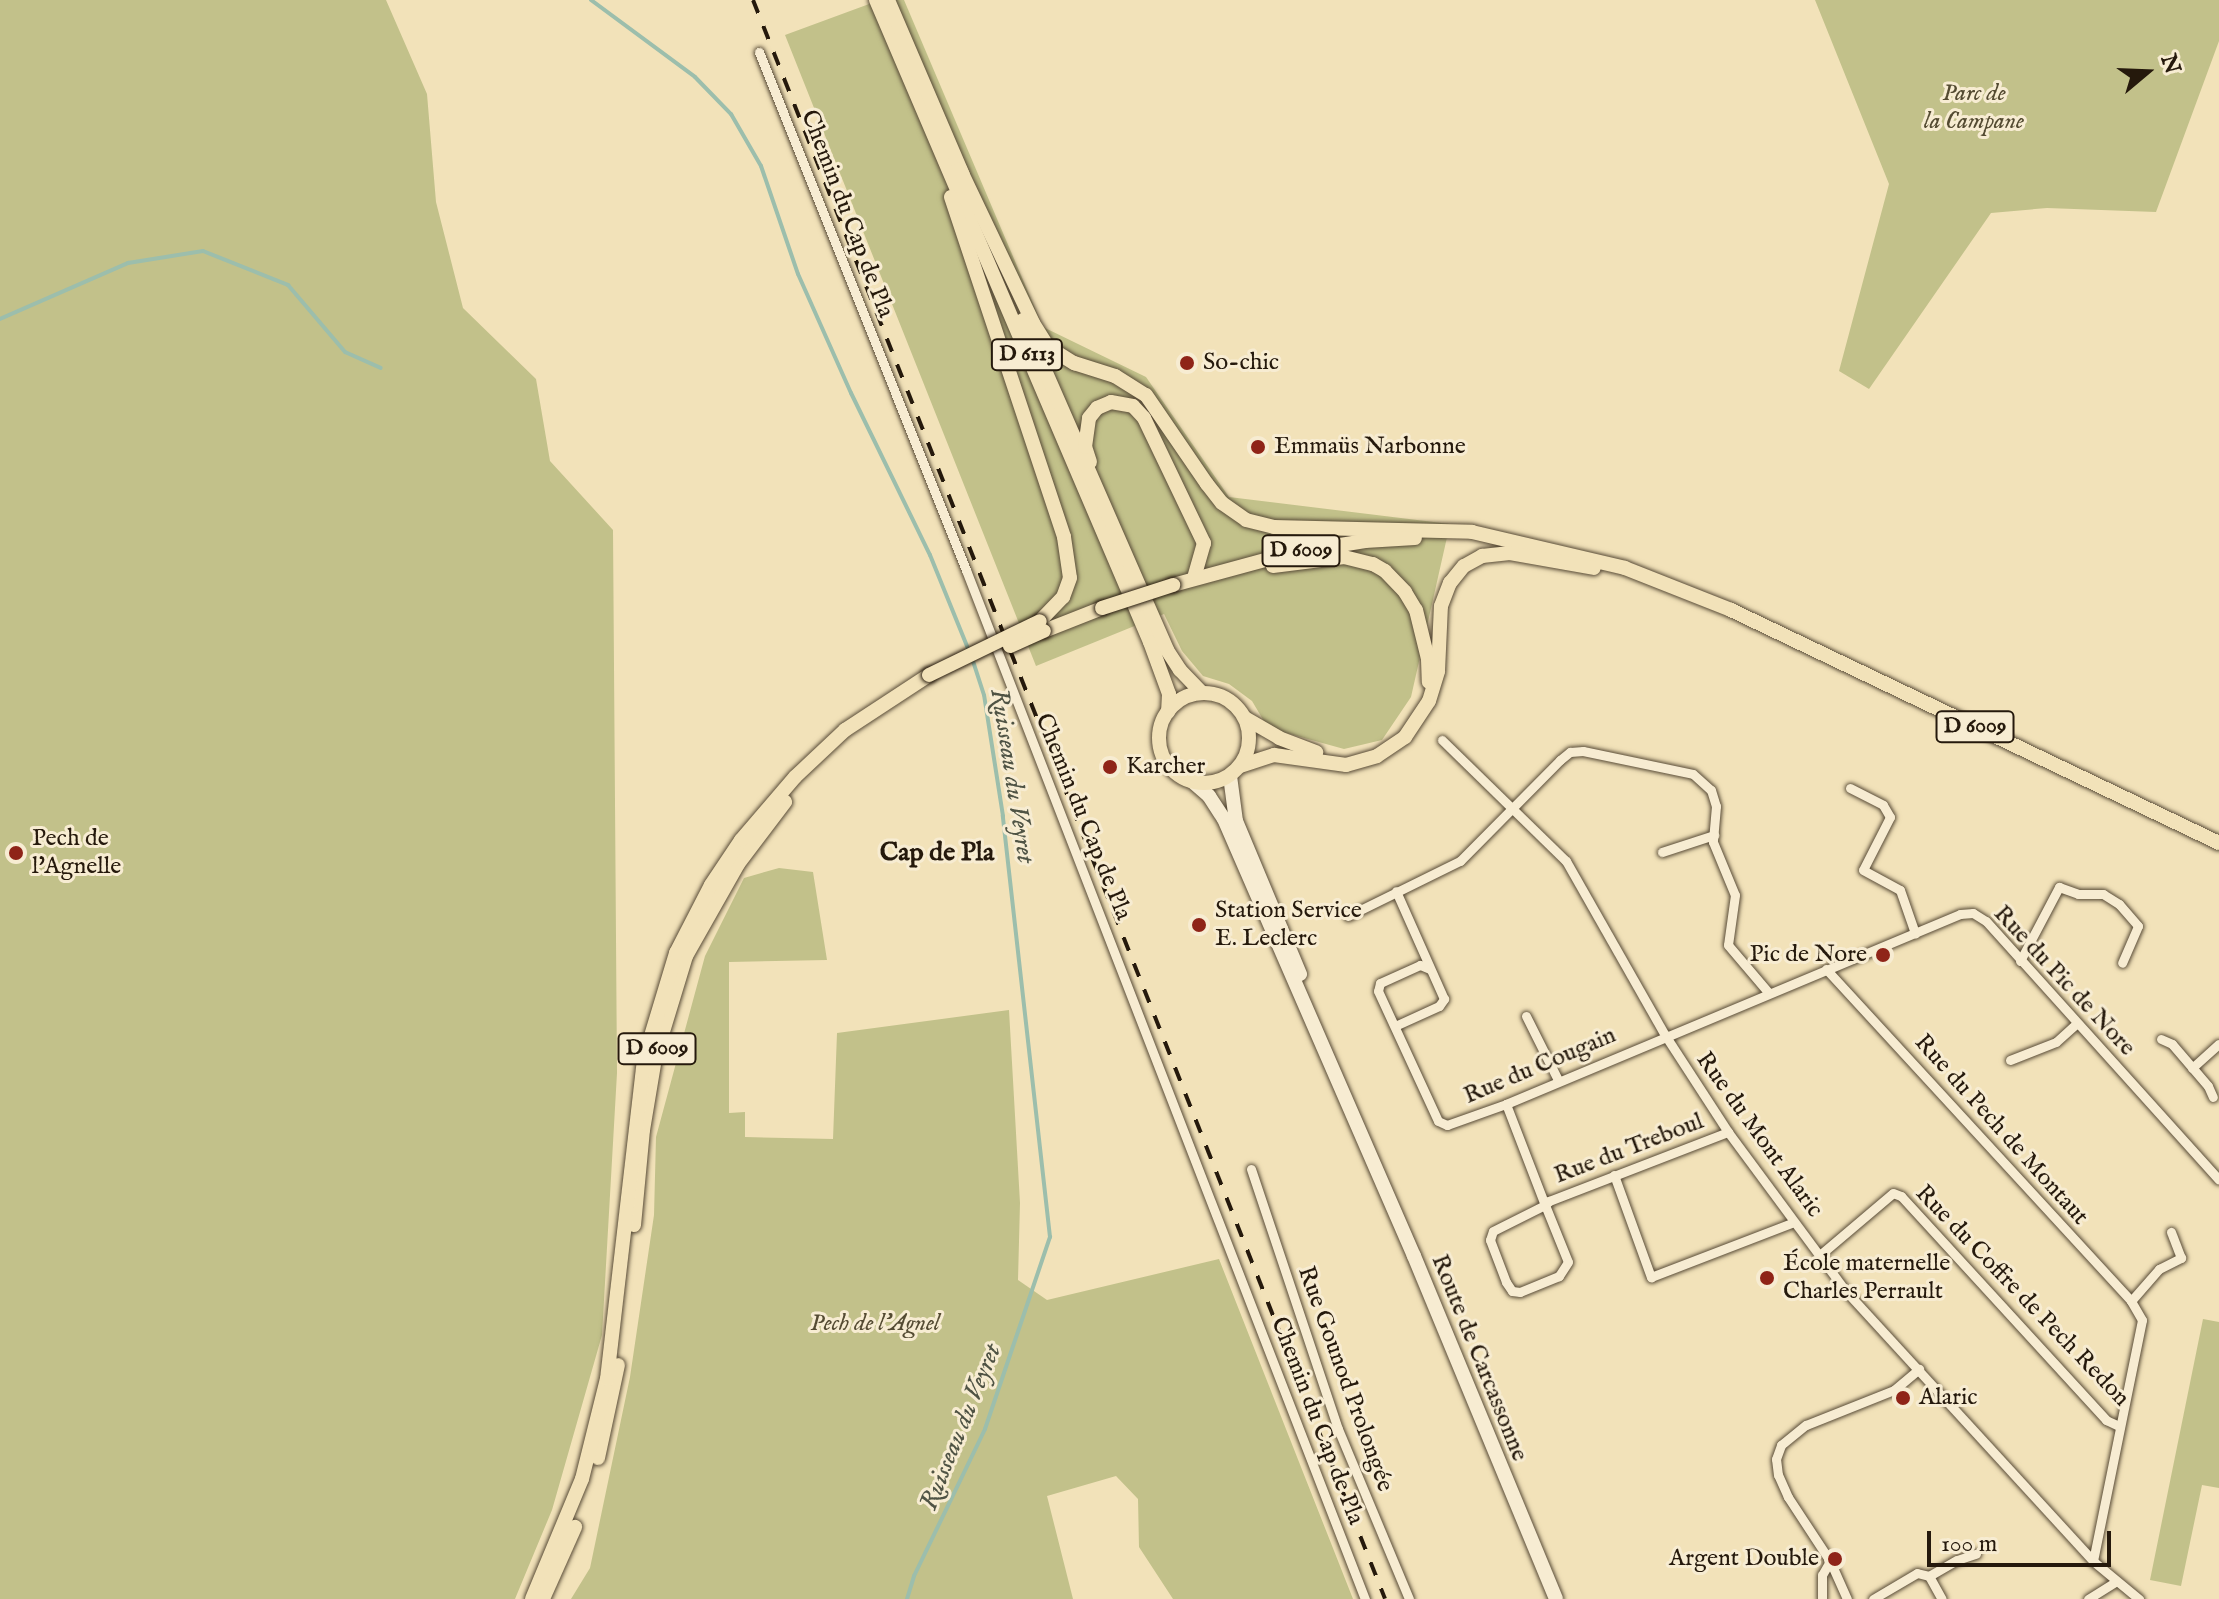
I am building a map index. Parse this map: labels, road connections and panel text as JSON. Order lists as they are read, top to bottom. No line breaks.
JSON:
{"streets":{"main road":["D 6113","D 6009","Route de Carcassonne"],"street":["Chemin du Cap de Pla","Rue du Pic de Nore","Rue du Cougain","Rue du Pech de Montaut","Rue du Mont Alaric","Rue du Treboul","Rue du Coffre de Pech Redon","Rue Gounod Prolongée"]},"crossings":[["D 6113","Route de Carcassonne"],["Rue du Pic de Nore","Rue du Cougain"],["Rue du Pic de Nore","Rue du Pech de Montaut"],["Rue du Pic de Nore","Rue du Mont Alaric"],["Rue du Cougain","Rue du Mont Alaric"],["Rue du Pech de Montaut","Rue du Coffre de Pech Redon"],["Rue du Mont Alaric","Rue du Treboul"],["Rue du Mont Alaric","Rue du Coffre de Pech Redon"]],"districts":["Cap de Pla"],"water":["Ruisseau du Veyret"],"parks":["Parc de la Campane","Pech de l'Agnel"],"places":["So-chic","Emmaüs Narbonne","Karcher","Pech de l'Agnelle","Station Service E. Leclerc","Pic de Nore","École maternelle Charles Perrault","Alaric","Argent Double"],"scale_bar":"100 m","north":"right"}
